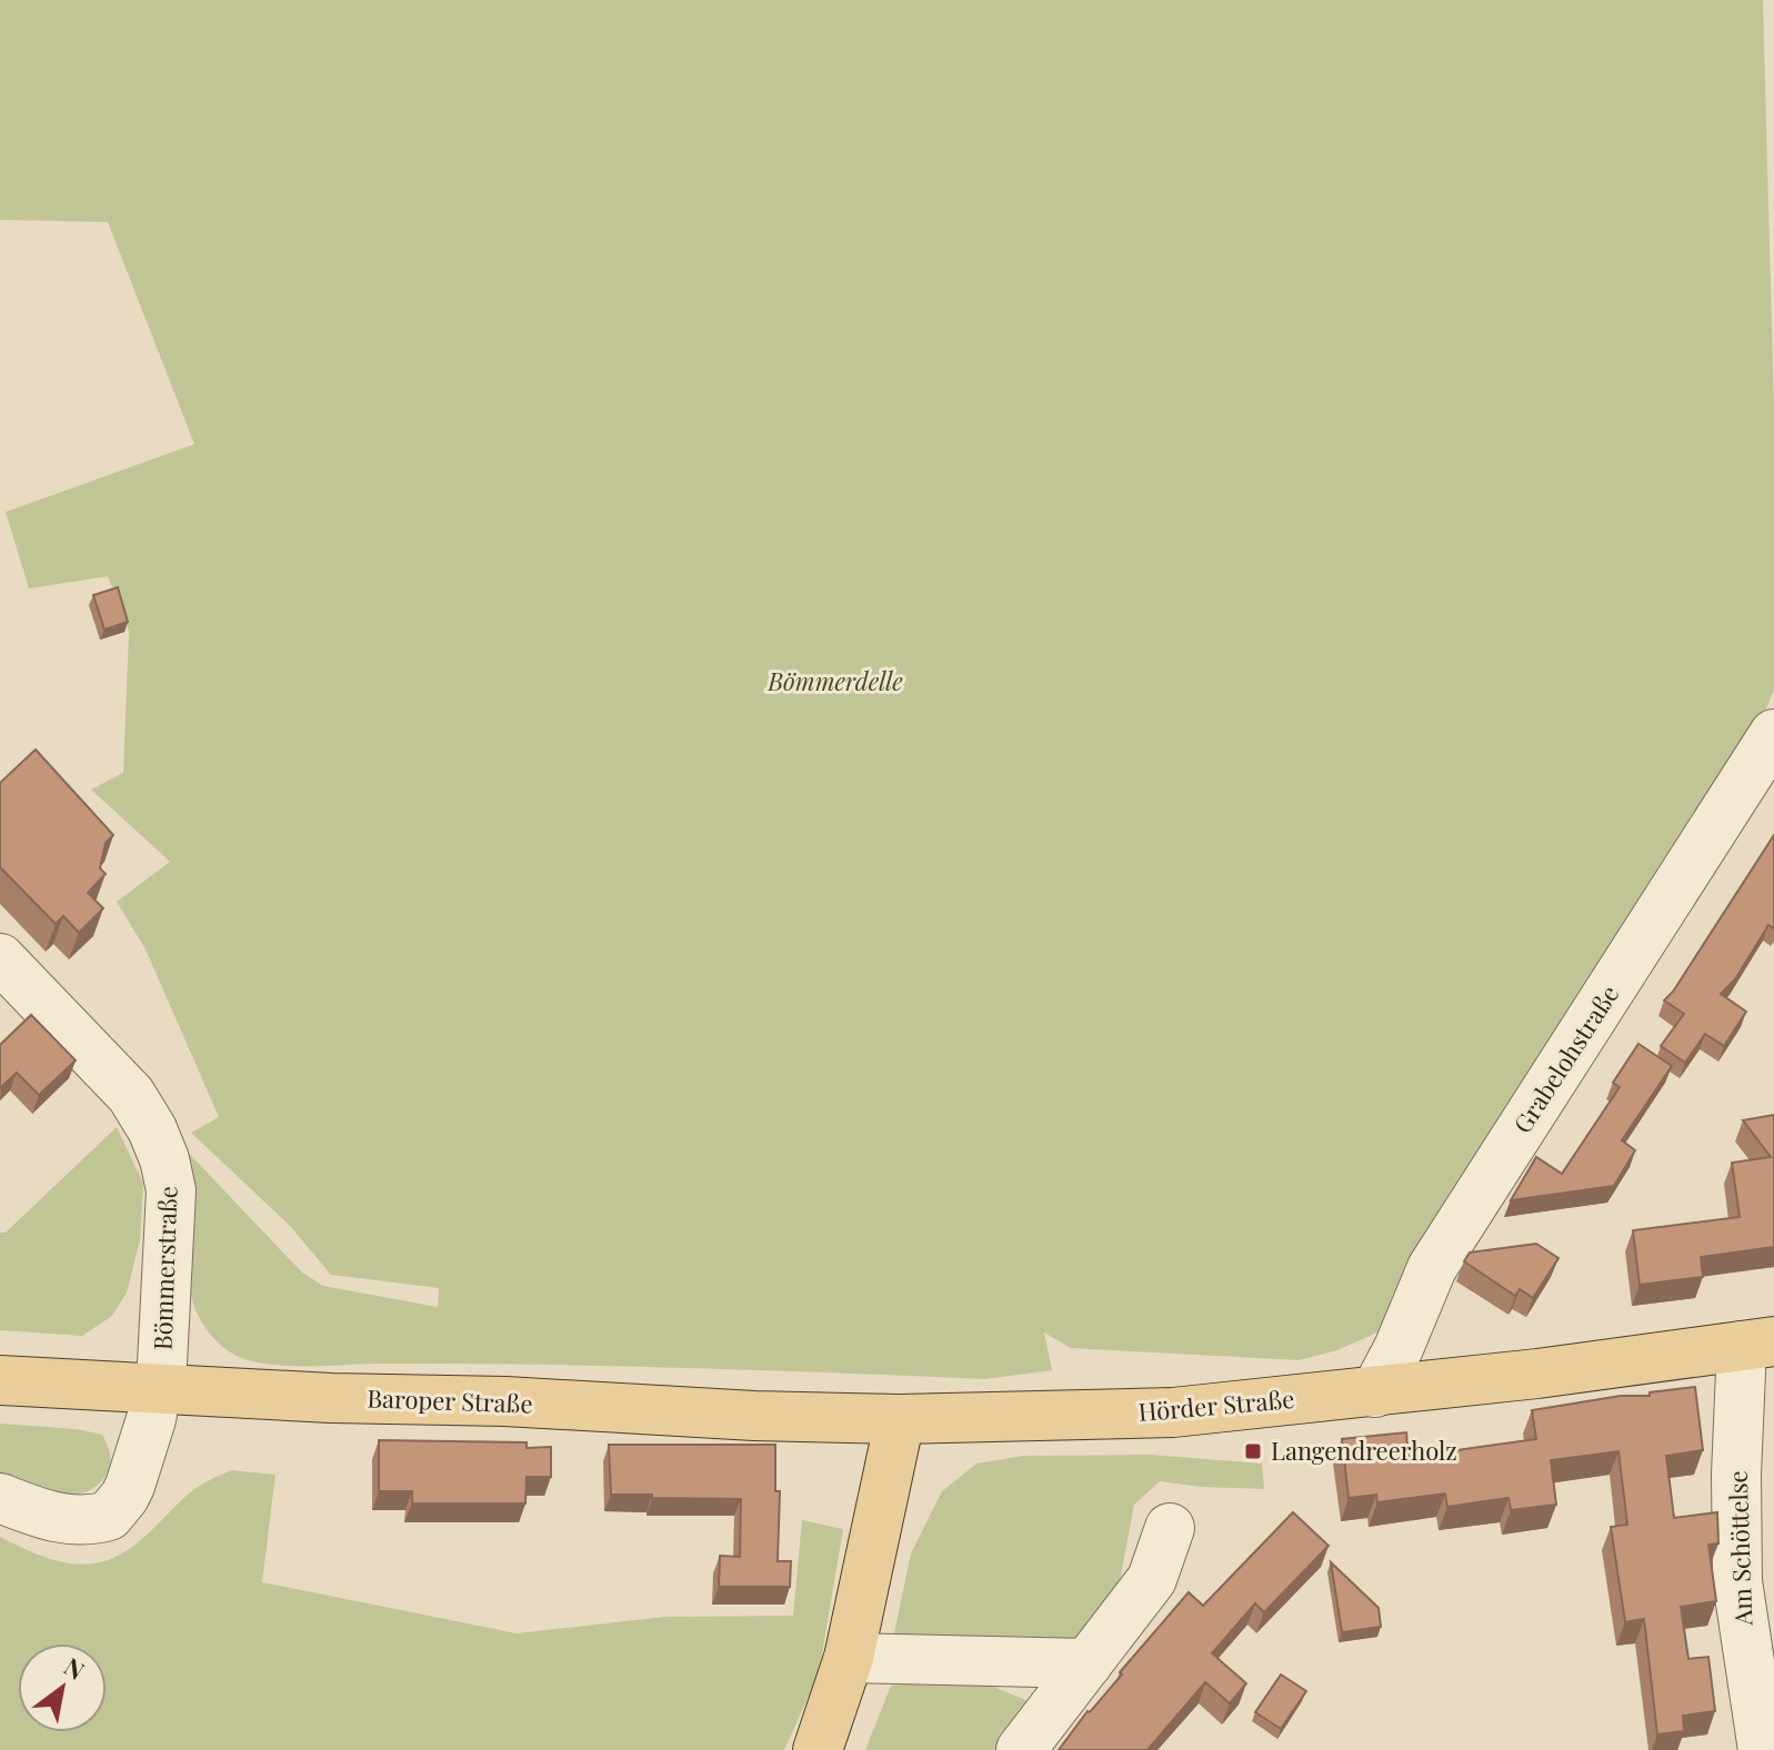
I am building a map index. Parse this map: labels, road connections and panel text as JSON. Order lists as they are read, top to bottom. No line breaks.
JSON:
{"streets":{"main road":["Baroper Straße","Hörder Straße"],"street":["Grabelohstraße","Bömmerstraße","Am Schöttelse"]},"crossings":[["Grabelohstraße","Hörder Straße"],["Bömmerstraße","Baroper Straße"],["Baroper Straße","Hörder Straße"],["Hörder Straße","Am Schöttelse"]],"parks":["Bömmerdelle"],"places":{"transit":["Langendreerholz"]},"north":"top right"}
